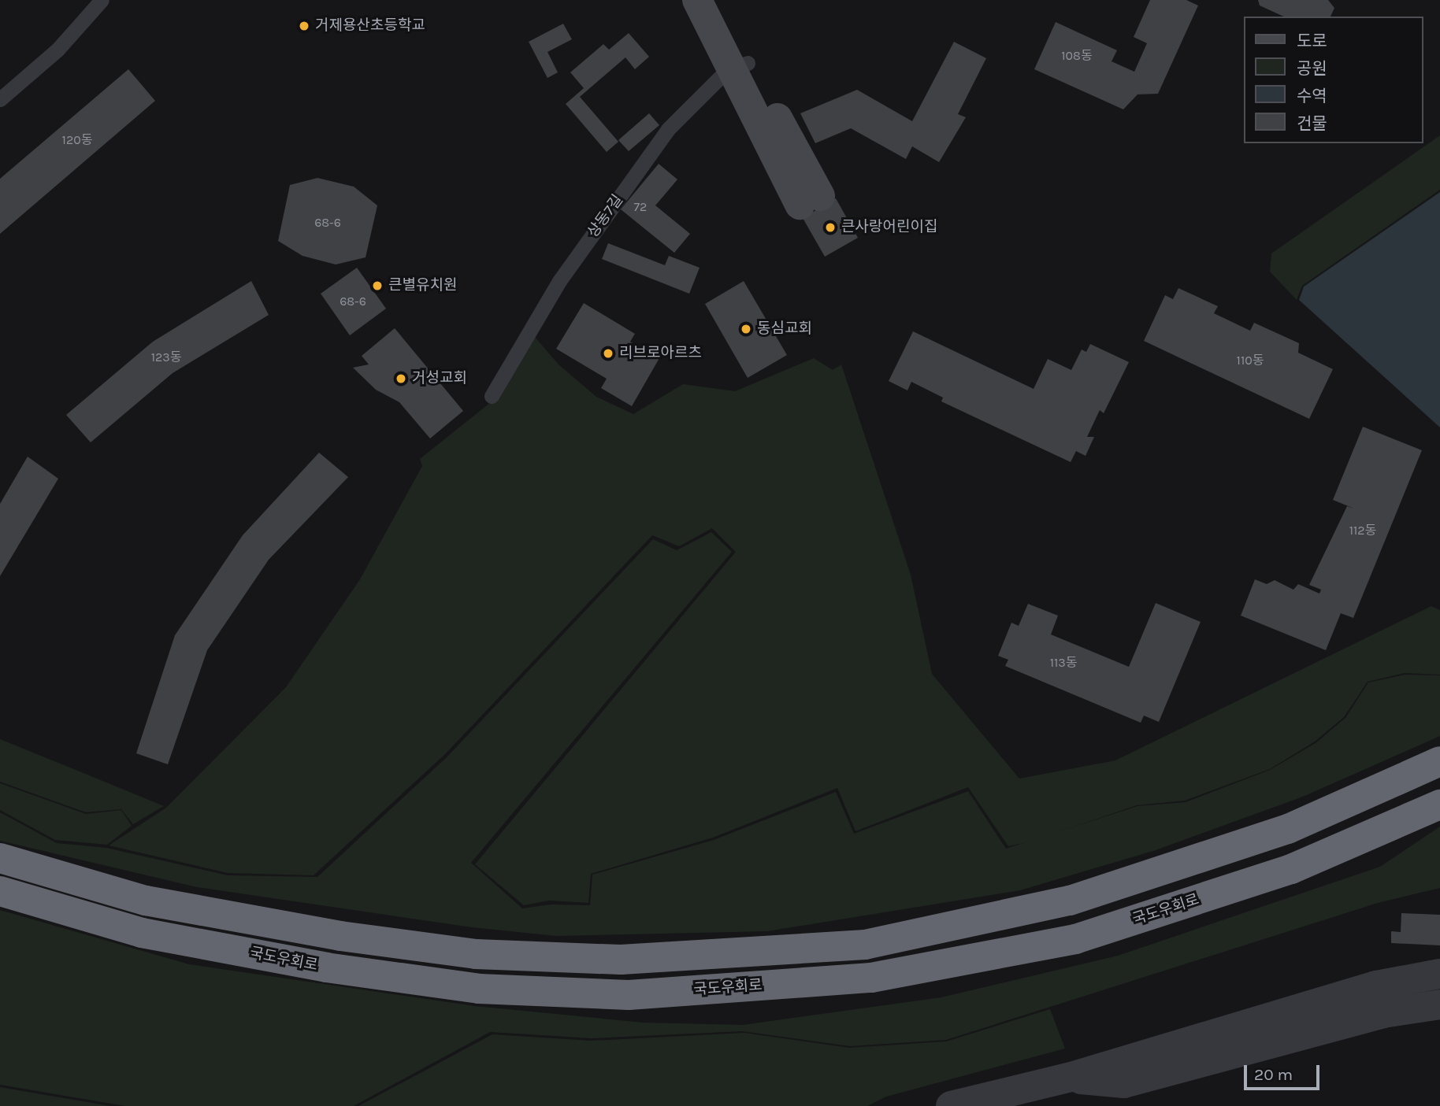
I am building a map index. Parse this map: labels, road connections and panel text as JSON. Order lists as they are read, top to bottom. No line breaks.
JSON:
{"streets":{"highway":["국도우회로"],"lane":["상동7길"]},"places":["거제용산초등학교","큰사랑어린이집","큰별유치원","동심교회","리브로아르츠","거성교회"],"house_numbers":["108동","120동","72","68-6","68-6","123동","110동","112동","113동"],"legend":["도로","공원","수역","건물"],"scale_bar":"20 m"}
